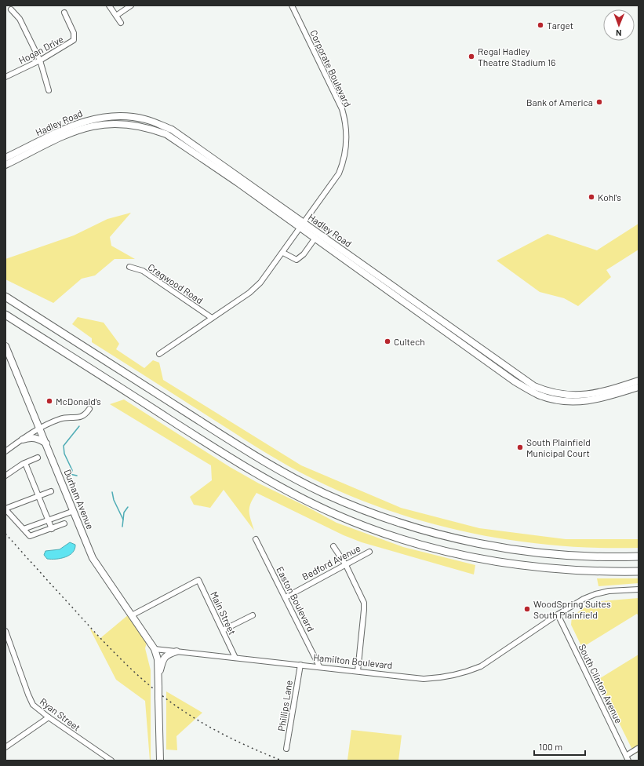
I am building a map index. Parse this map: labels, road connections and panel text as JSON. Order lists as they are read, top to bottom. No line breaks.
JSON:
{"streets":{"main road":["Hadley Road","Durham Avenue"],"street":["Hogan Drive","Corporate Boulevard","Cragwood Road","Bedford Avenue","Easton Boulevard","Main Street","Hamilton Boulevard","South Clinton Avenue","Phillips Lane","Ryan Street"]},"crossings":[["Corporate Boulevard","Hadley Road"],["Durham Avenue","Main Street"],["Durham Avenue","Hamilton Boulevard"],["Bedford Avenue","Easton Boulevard"],["Easton Boulevard","Hamilton Boulevard"],["Main Street","Hamilton Boulevard"],["Hamilton Boulevard","South Clinton Avenue"],["Hamilton Boulevard","Phillips Lane"]],"places":["Target","Regal Hadley Theatre Stadium 16","Bank of America","Kohl's","Cultech","McDonald's","South Plainfield Municipal Court","WoodSpring Suites South Plainfield"],"scale_bar":"100 m","north":"bottom"}
